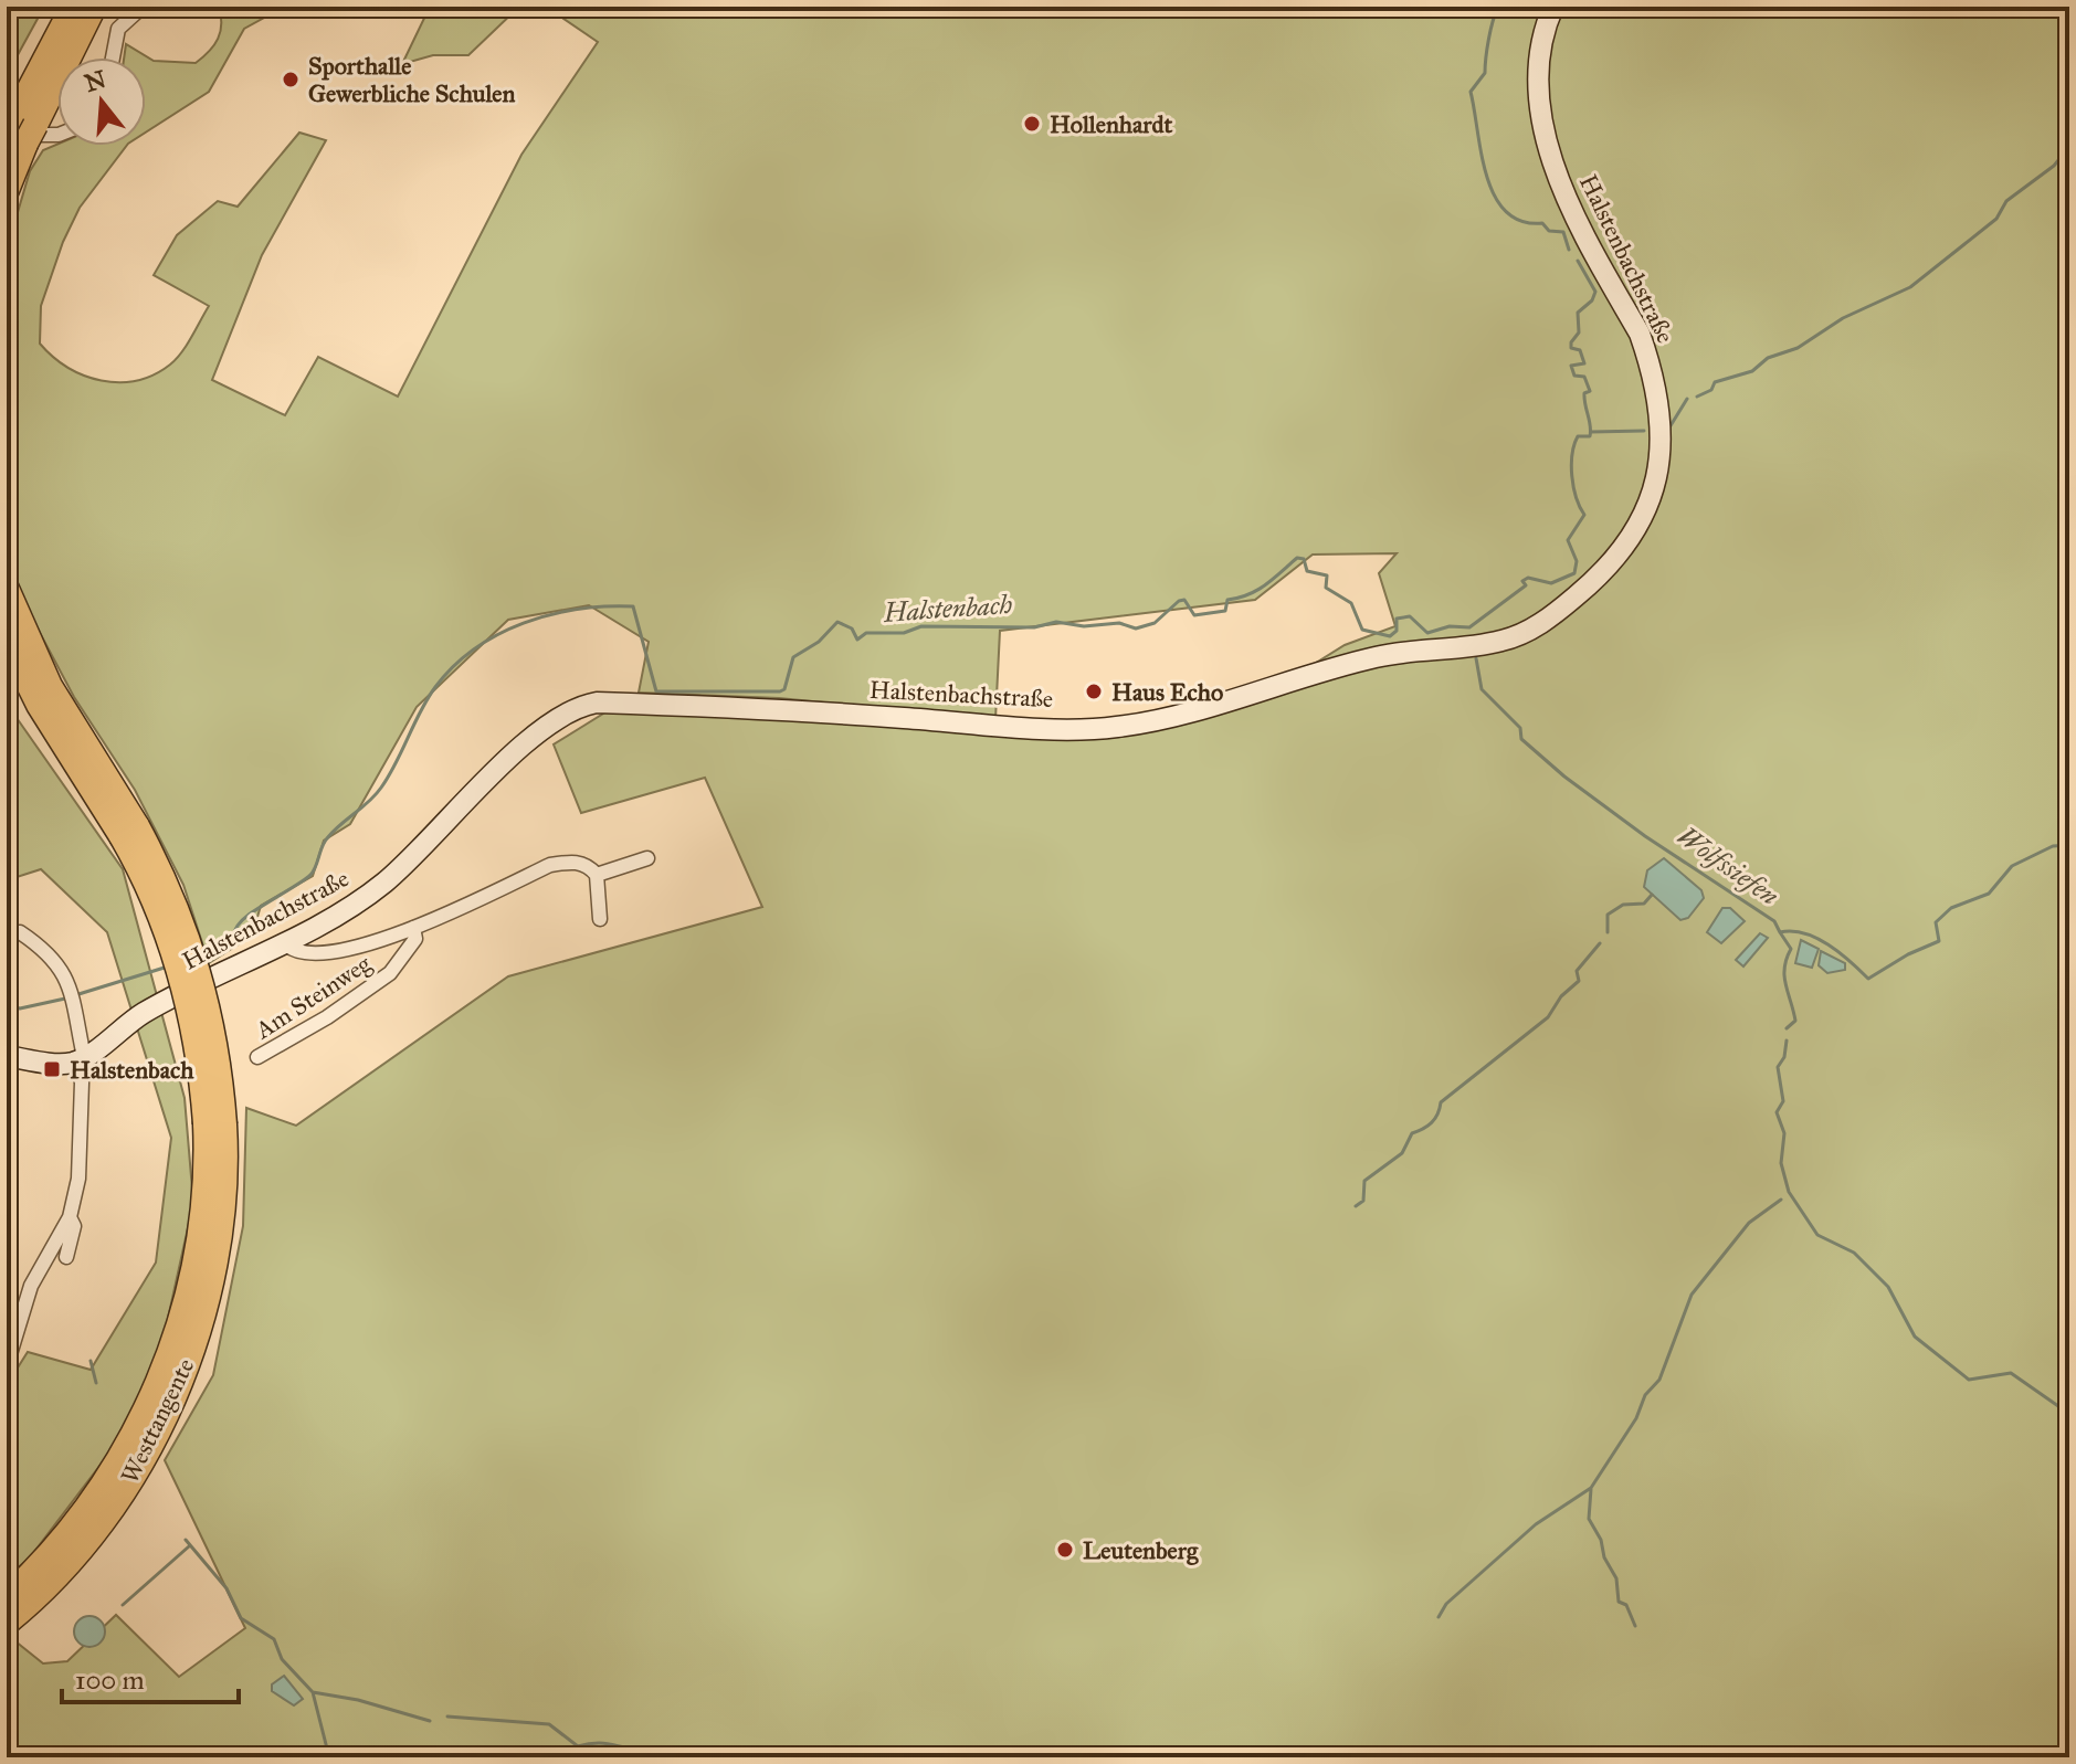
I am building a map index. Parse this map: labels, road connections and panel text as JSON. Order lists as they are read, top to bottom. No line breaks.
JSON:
{"streets":{"highway":["Westtangente"],"street":["Halstenbachstraße","Am Steinweg"]},"crossings":[["Halstenbachstraße","Am Steinweg"]],"water":["Halstenbach","Wolfssiefen"],"places":{"other":["Sporthalle Gewerbliche Schulen","Hollenhardt","Haus Echo","Leutenberg"],"transit":["Halstenbach"]},"scale_bar":"100 m","north":"top"}
